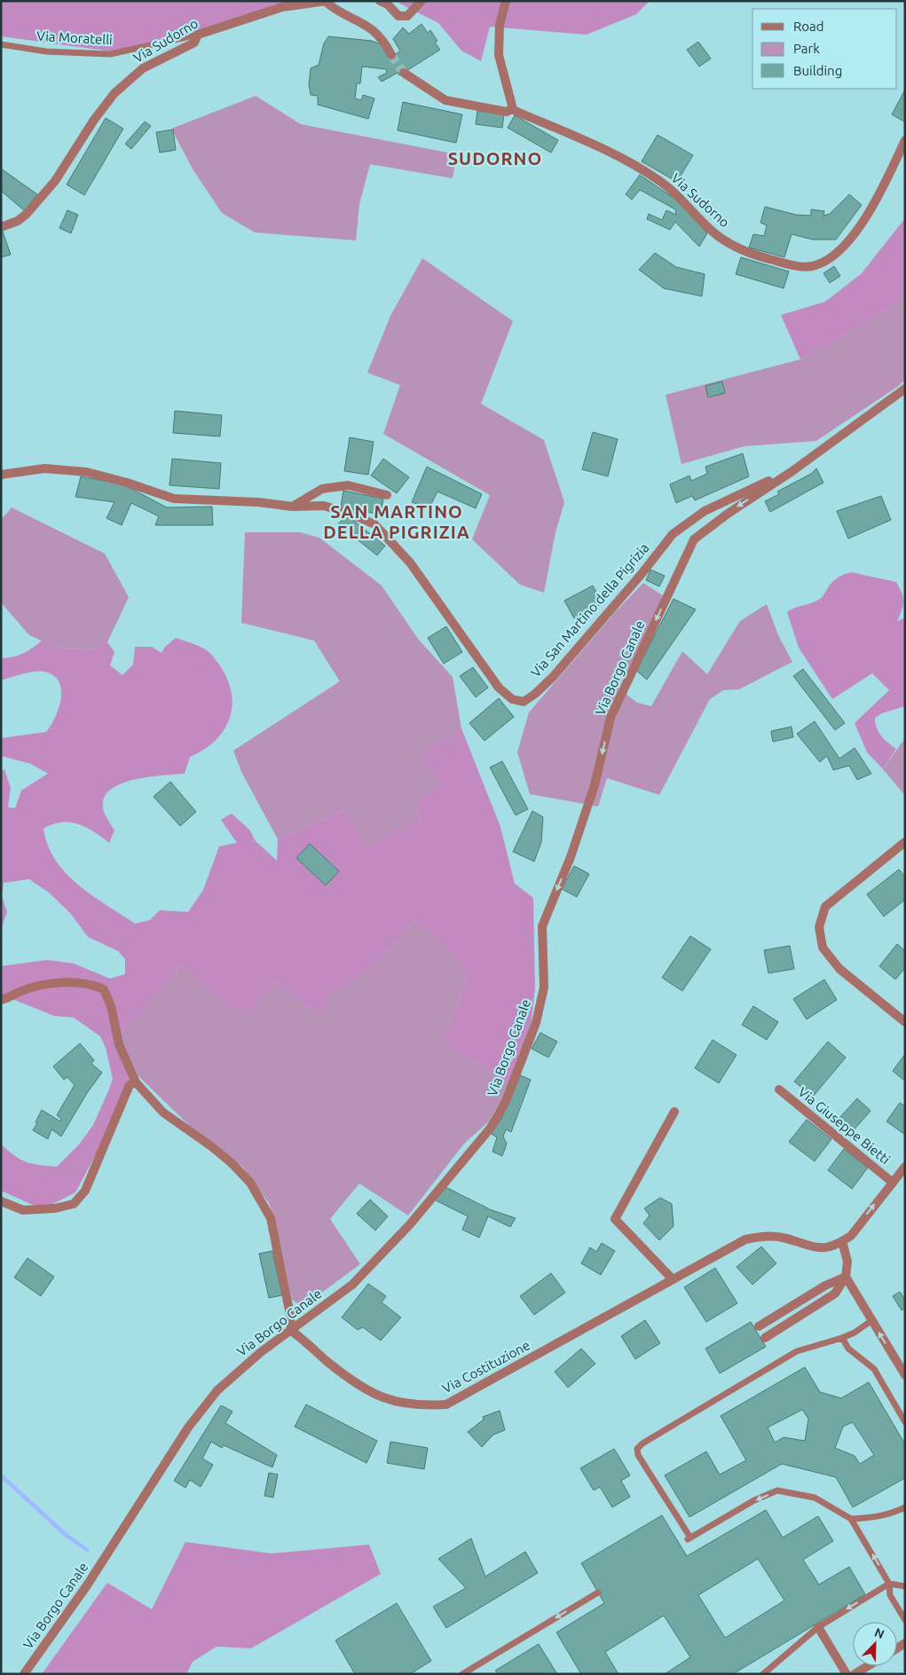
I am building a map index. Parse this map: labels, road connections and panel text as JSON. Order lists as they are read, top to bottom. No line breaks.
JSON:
{"streets":{"street":["Via Sudorno","Via San Martino della Pigrizia","Via Borgo Canale","Via Giuseppe Bietti","Via Costituzione"],"lane":["Via Moratelli"]},"crossings":[["Via Moratelli","Via Sudorno"],["Via San Martino della Pigrizia","Via Borgo Canale"],["Via Borgo Canale","Via Costituzione"]],"one_way":["Via Borgo Canale"],"districts":["SUDORNO","SAN MARTINO DELLA PIGRIZIA"],"legend":["Road","Park","Building"],"north":"top right"}
